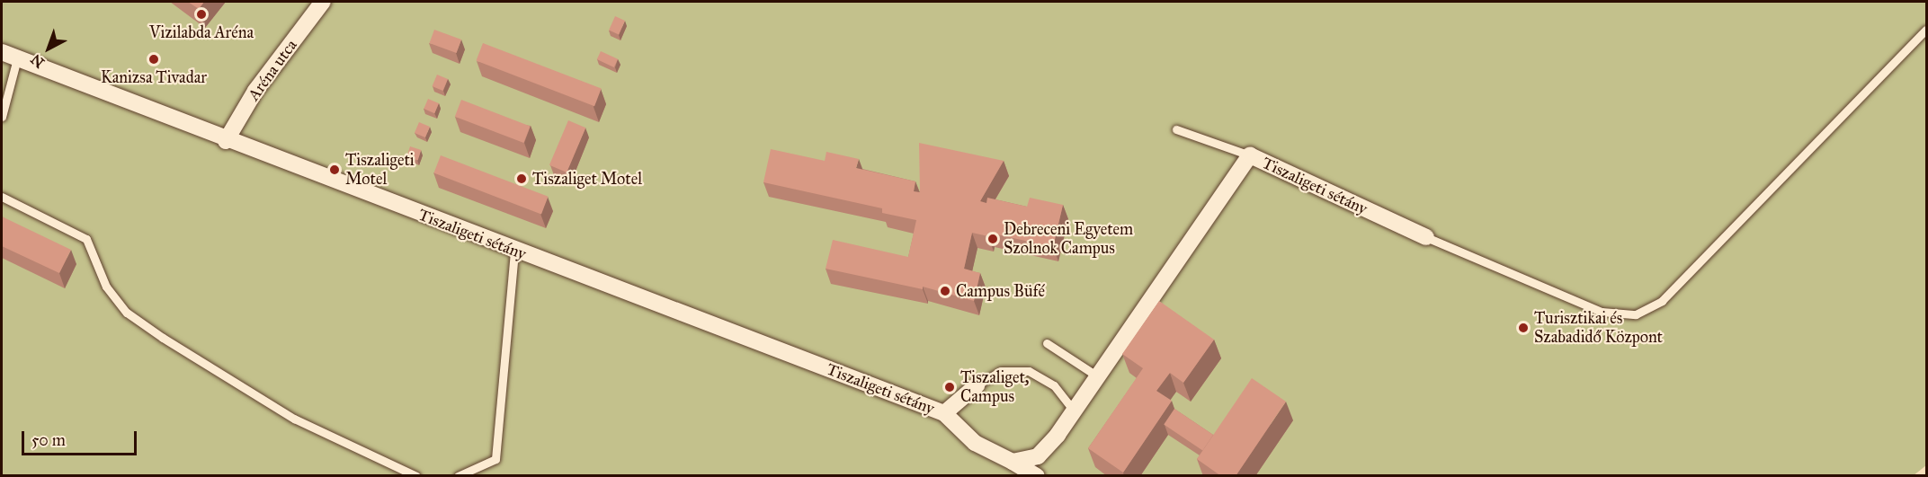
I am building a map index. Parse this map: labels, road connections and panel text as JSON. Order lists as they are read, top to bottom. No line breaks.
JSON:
{"streets":{"street":["Aréna utca","Tiszaligeti sétány"]},"crossings":[["Aréna utca","Tiszaligeti sétány"]],"places":["Vizilabda Aréna","Kanizsa Tivadar","Tiszaligeti Motel","Tiszaliget Motel","Debreceni Egyetem Szolnok Campus","Campus Büfé","Turisztikai és Szabadidő Központ","Tiszaliget, Campus"],"scale_bar":"50 m","north":"bottom left"}
